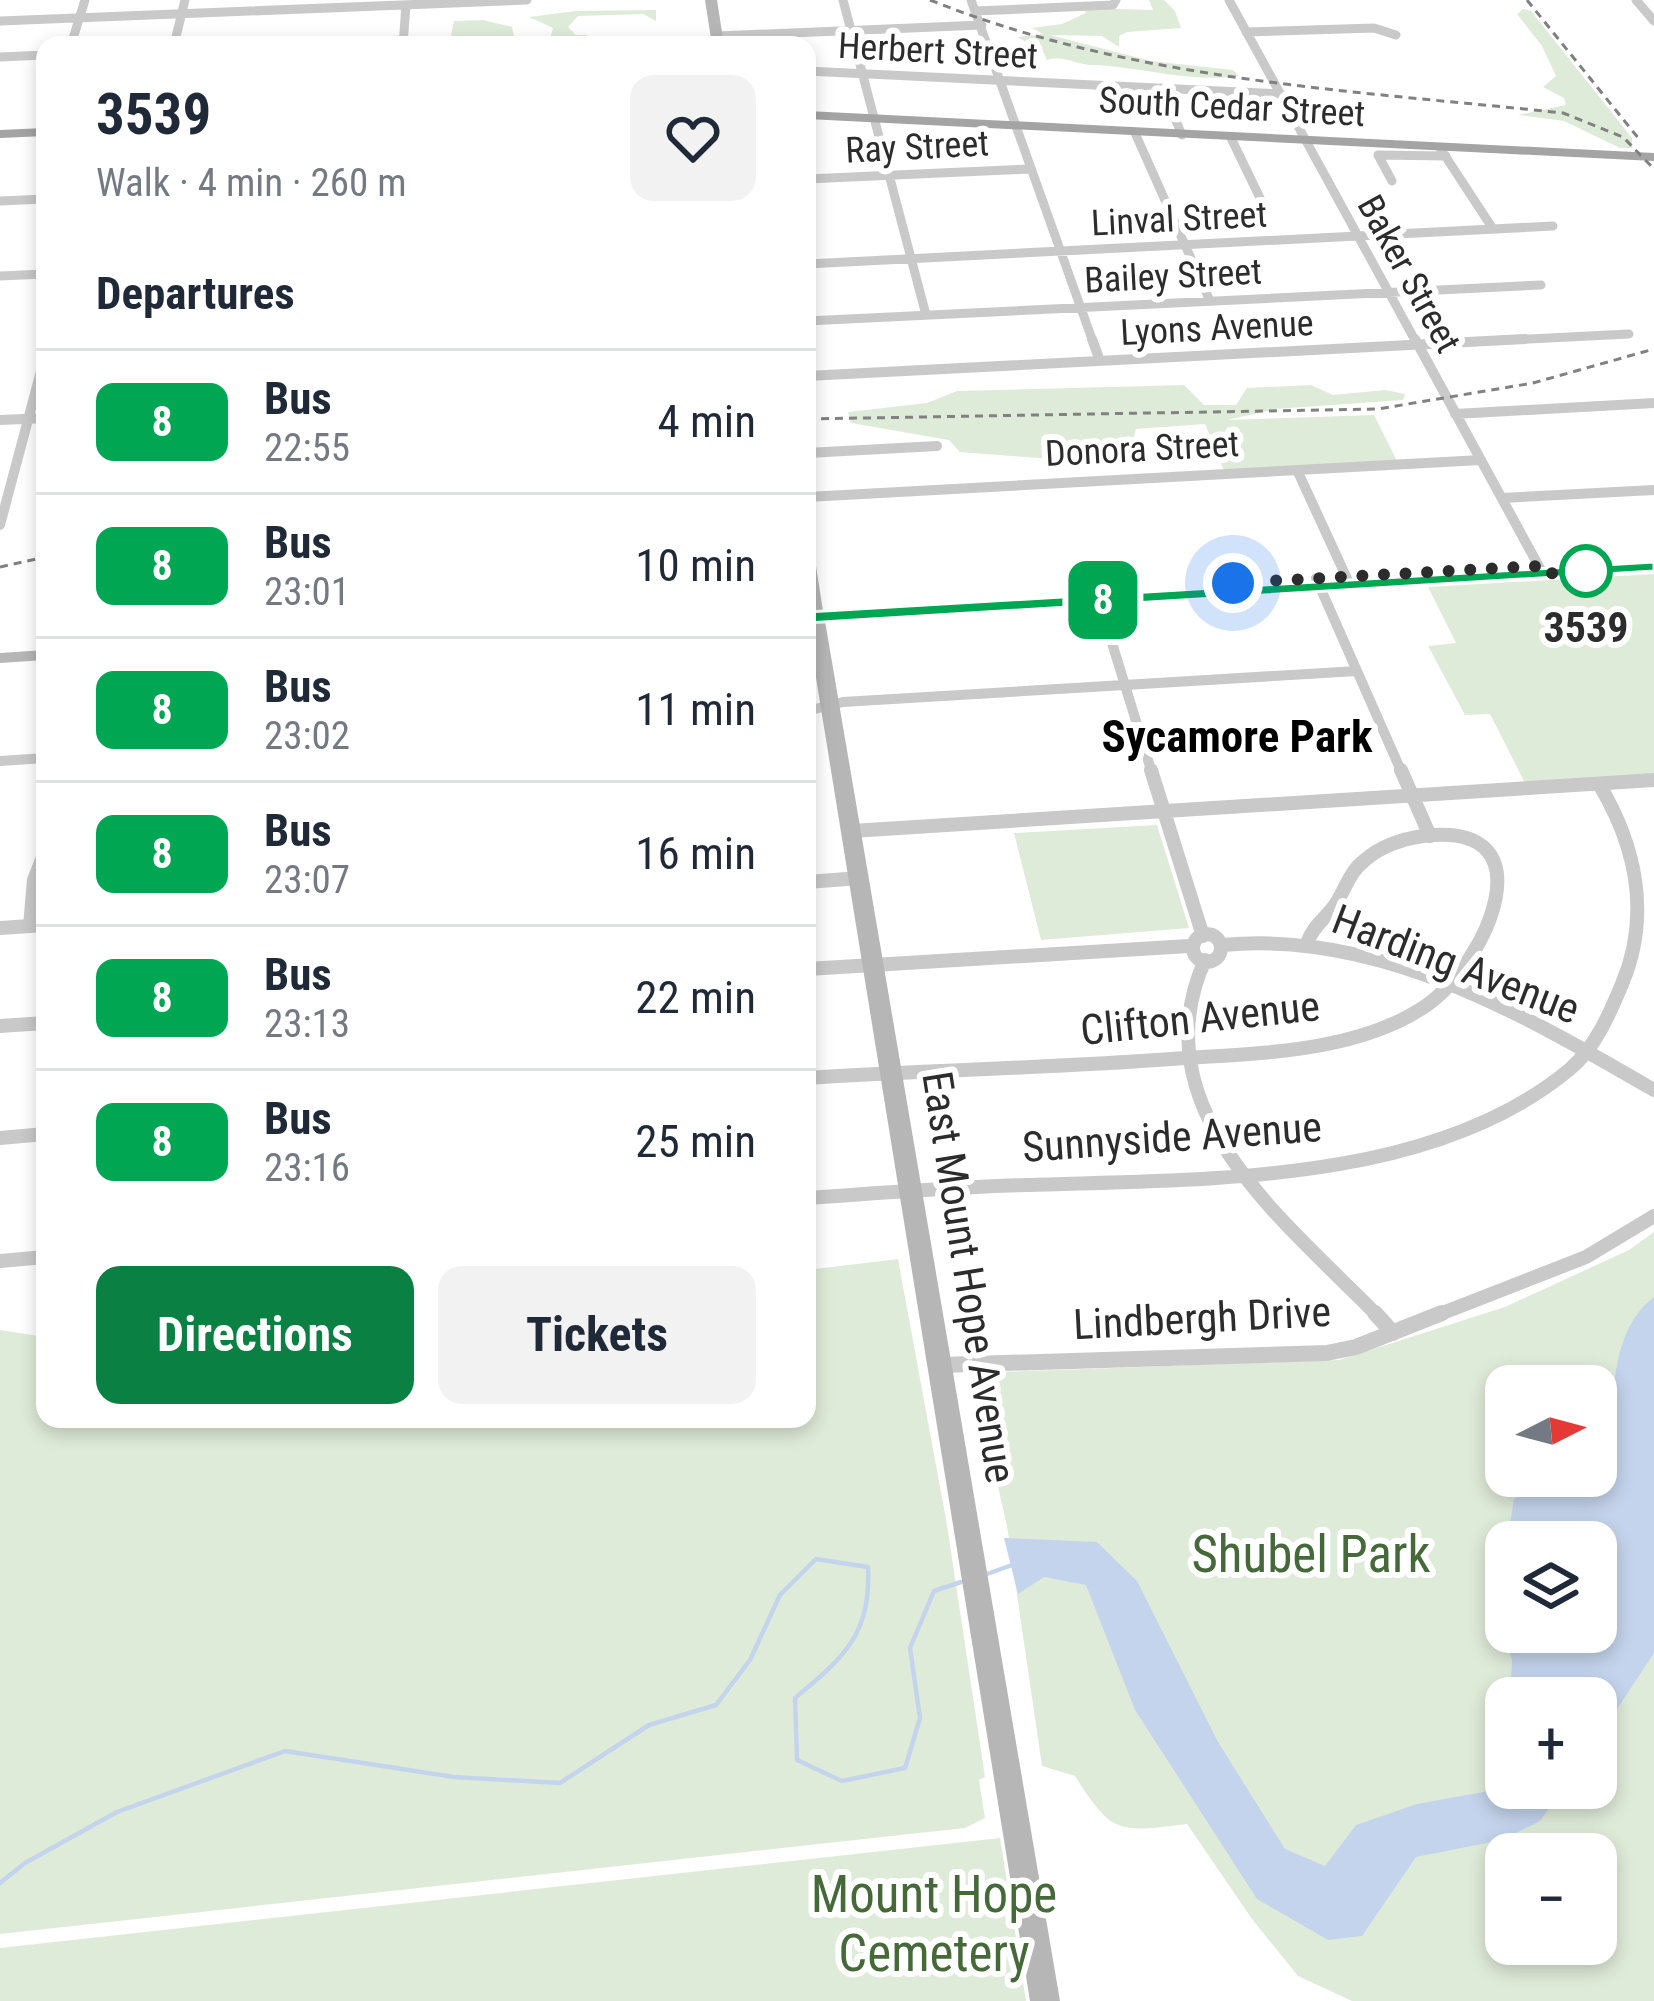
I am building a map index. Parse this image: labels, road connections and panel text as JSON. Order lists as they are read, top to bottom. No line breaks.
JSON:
{"streets":{"main road":["South Cedar Street"],"street":["Herbert Street","Ray Street","Linval Street","Baker Street","Bailey Street","Lyons Avenue","Donora Street","Harding Avenue","Clifton Avenue","Sunnyside Avenue","East Mount Hope Avenue","Lindbergh Drive"]},"crossings":[["Herbert Street","Baker Street"],["South Cedar Street","Baker Street"],["Linval Street","Baker Street"],["Baker Street","Bailey Street"],["Baker Street","Lyons Avenue"],["Baker Street","Donora Street"],["Harding Avenue","Clifton Avenue"],["Harding Avenue","Sunnyside Avenue"],["Clifton Avenue","East Mount Hope Avenue"],["Sunnyside Avenue","East Mount Hope Avenue"],["East Mount Hope Avenue","Lindbergh Drive"]],"districts":["Sycamore Park"],"parks":["Shubel Park","Mount Hope Cemetery"],"places":["3539"],"lines":["bus line 8"],"north":"right","page":{"on_map":"8","heading":[["3539","Walk · 4 min · 260 m"],"Departures"],"list":[{"mark":"8","name":"Bus","note":"22:55","value":"4 min"},{"mark":"8","name":"Bus","note":"23:01","value":"10 min"},{"mark":"8","name":"Bus","note":"23:02","value":"11 min"},{"mark":"8","name":"Bus","note":"23:07","value":"16 min"},{"mark":"8","name":"Bus","note":"23:13","value":"22 min"},{"mark":"8","name":"Bus","note":"23:16","value":"25 min"}],"buttons":["Directions","Tickets"],"map_buttons":["+","−"]}}
